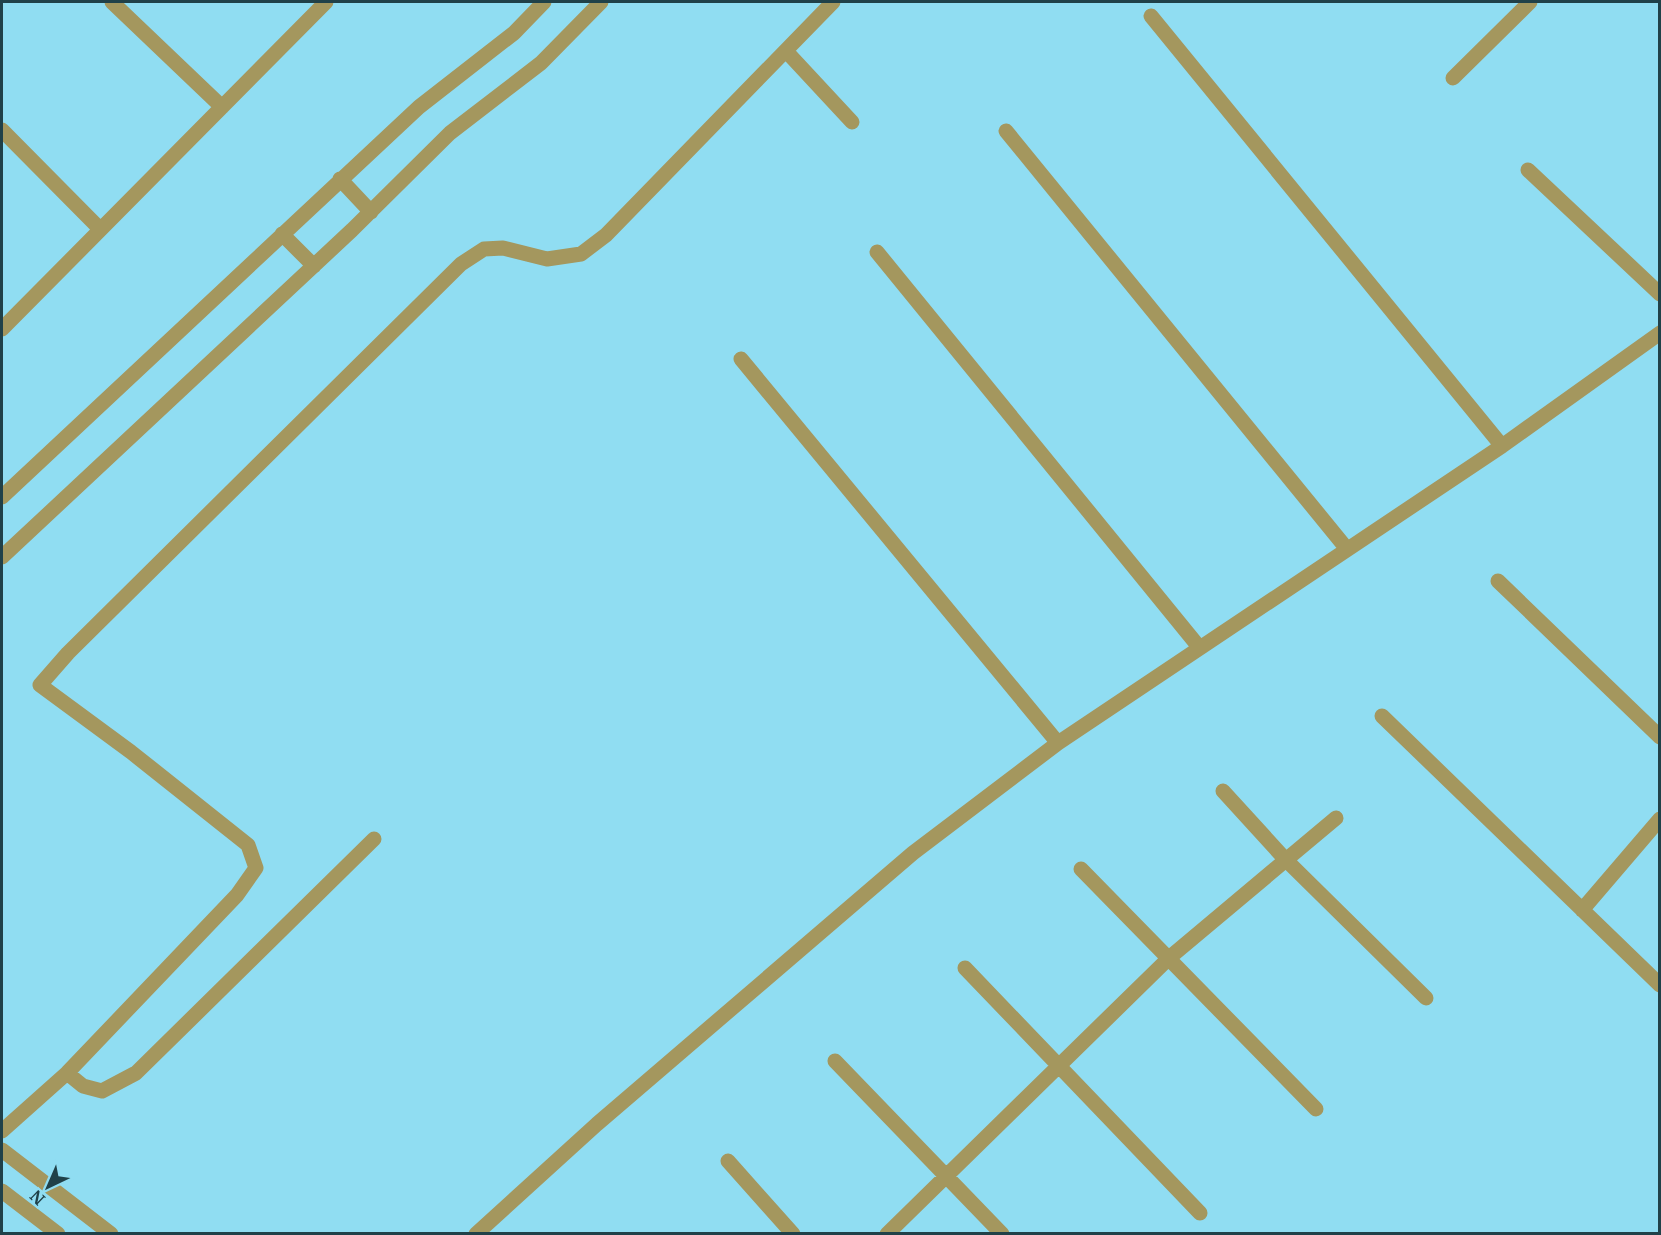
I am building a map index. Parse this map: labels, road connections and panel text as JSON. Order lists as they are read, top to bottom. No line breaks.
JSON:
{"north":"bottom left"}
